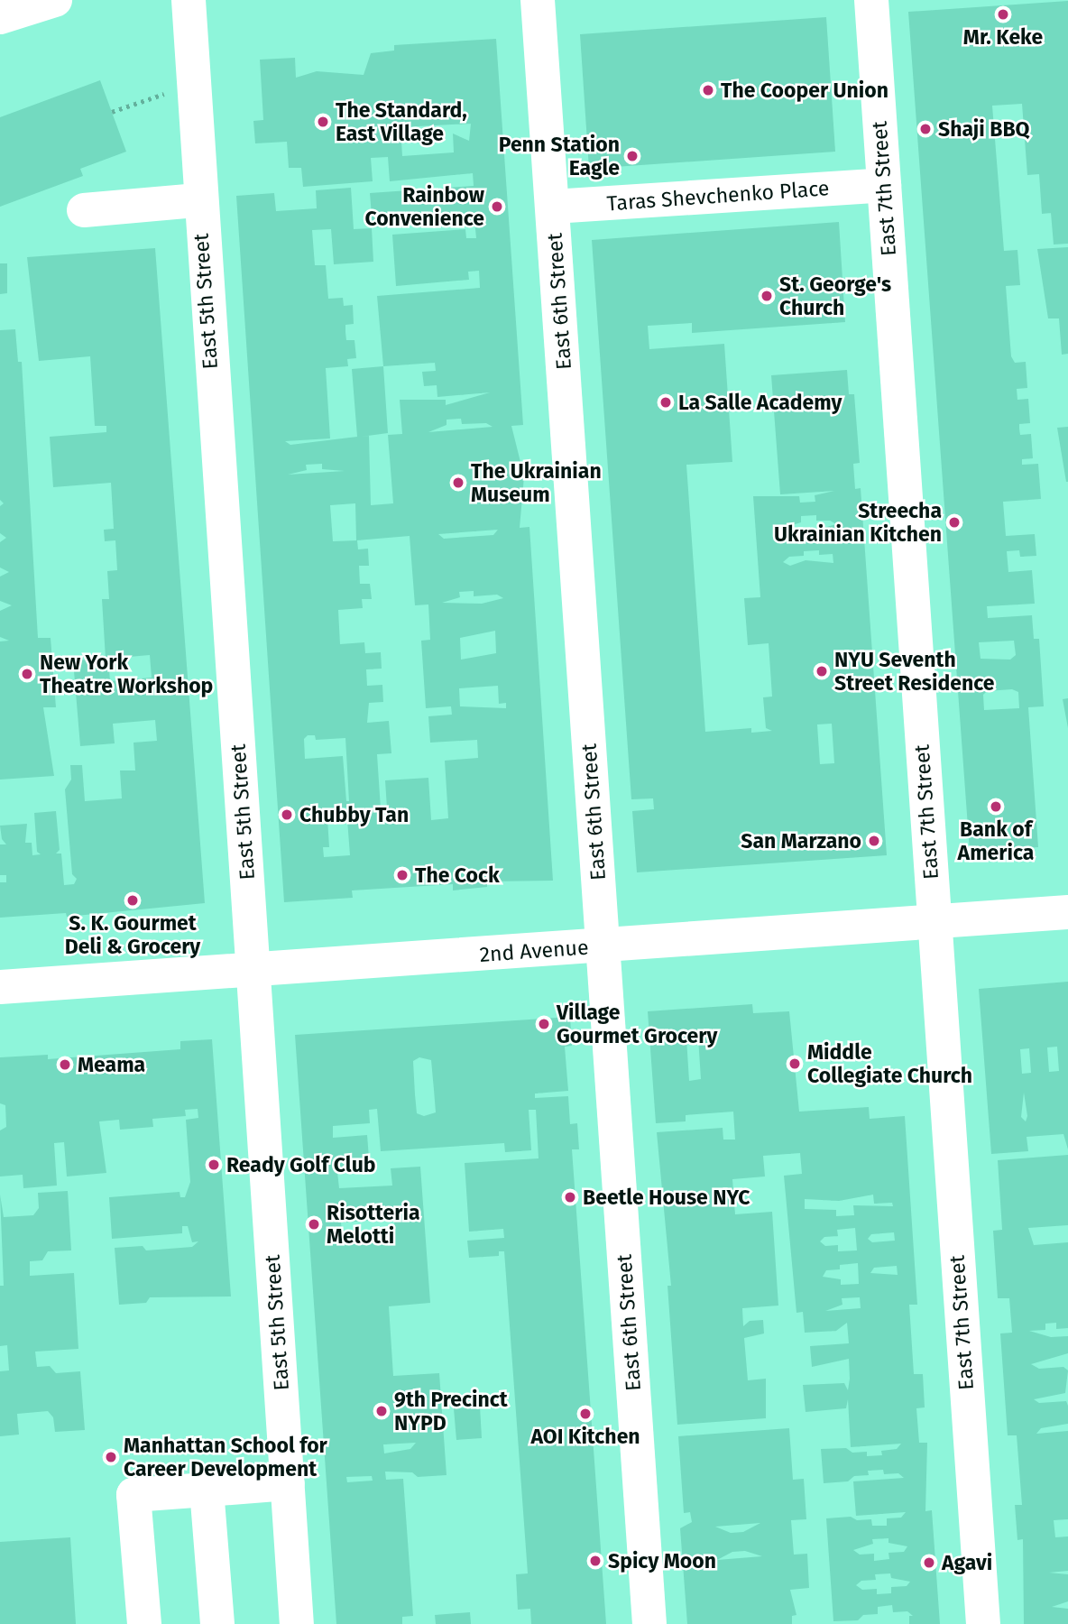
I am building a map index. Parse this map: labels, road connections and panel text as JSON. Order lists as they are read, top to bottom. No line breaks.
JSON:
{"streets":{"street":["East 7th Street","Taras Shevchenko Place","East 5th Street","East 6th Street","2nd Avenue"]},"crossings":[["East 7th Street","Taras Shevchenko Place"],["East 7th Street","2nd Avenue"],["Taras Shevchenko Place","East 6th Street"],["East 5th Street","2nd Avenue"],["East 6th Street","2nd Avenue"]],"places":["Mr. Keke","The Cooper Union","The Standard, East Village","Shaji BBQ","Penn Station Eagle","Rainbow Convenience","St. George's Church","La Salle Academy","The Ukrainian Museum","Streecha Ukrainian Kitchen","NYU Seventh Street Residence","New York Theatre Workshop","Bank of America","Chubby Tan","San Marzano","The Cock","S. K. Gourmet Deli & Grocery","Village Gourmet Grocery","Middle Collegiate Church","Meama","Ready Golf Club","Beetle House NYC","Risotteria Melotti","9th Precinct NYPD","AOI Kitchen","Manhattan School for Career Development","Spicy Moon","Agavi"]}
